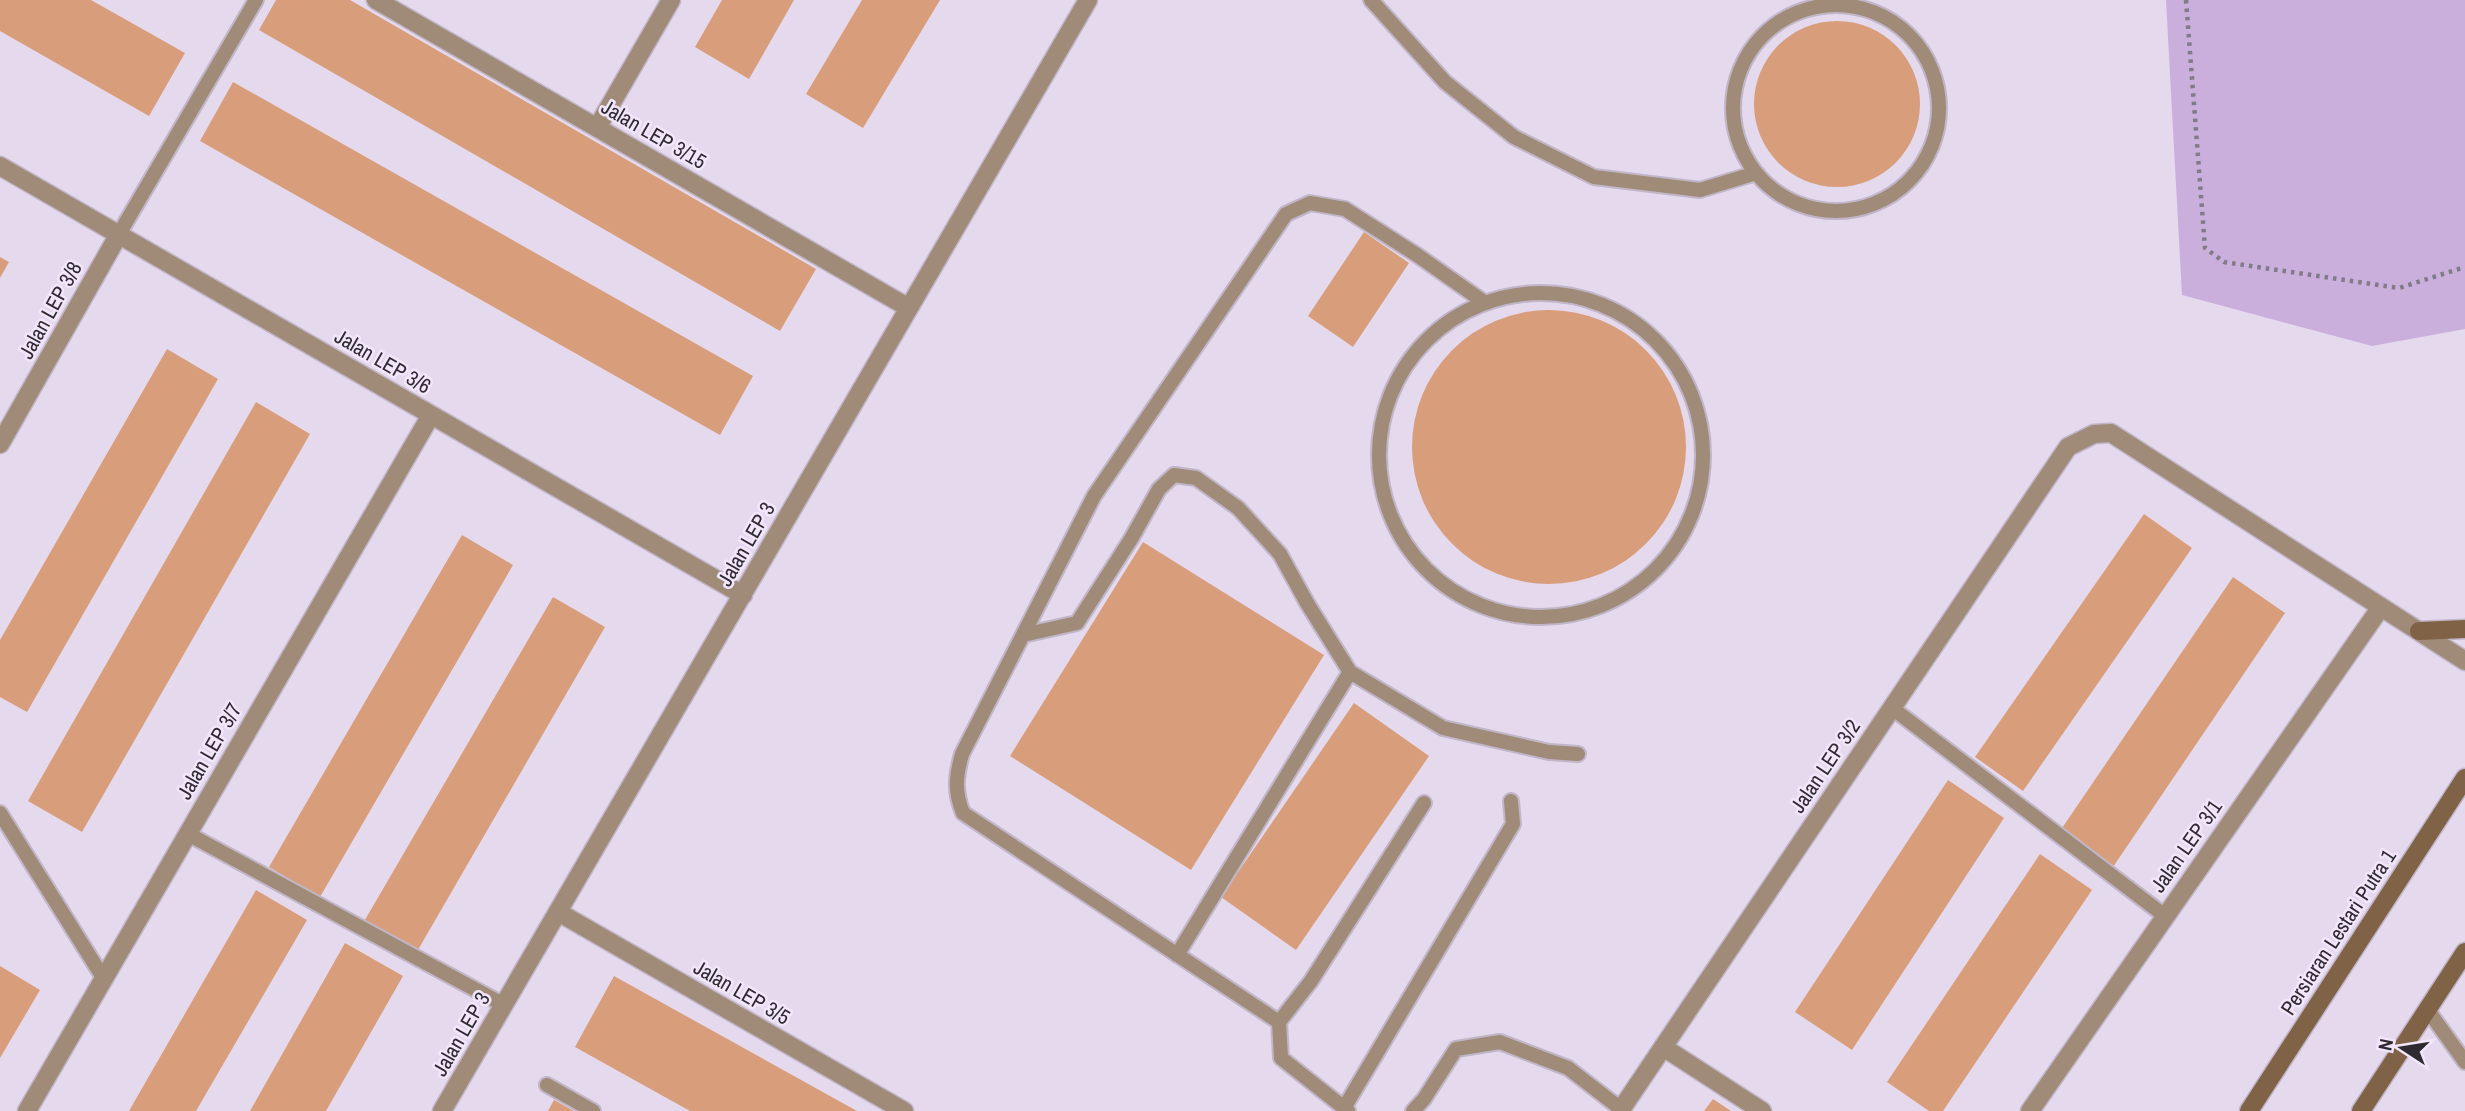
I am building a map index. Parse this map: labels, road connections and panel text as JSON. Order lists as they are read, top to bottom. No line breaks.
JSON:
{"streets":{"street":["Jalan LEP 3/15","Jalan LEP 3/8","Jalan LEP 3/6","Jalan LEP 3","Jalan LEP 3/7","Jalan LEP 3/2","Jalan LEP 3/1","Persiaran Lestari Putra 1","Jalan LEP 3/5"]},"crossings":[["Jalan LEP 3/15","Jalan LEP 3"],["Jalan LEP 3/8","Jalan LEP 3/6"],["Jalan LEP 3/6","Jalan LEP 3"],["Jalan LEP 3/6","Jalan LEP 3/7"],["Jalan LEP 3","Jalan LEP 3/5"],["Jalan LEP 3/2","Jalan LEP 3/1"]],"north":"left"}
